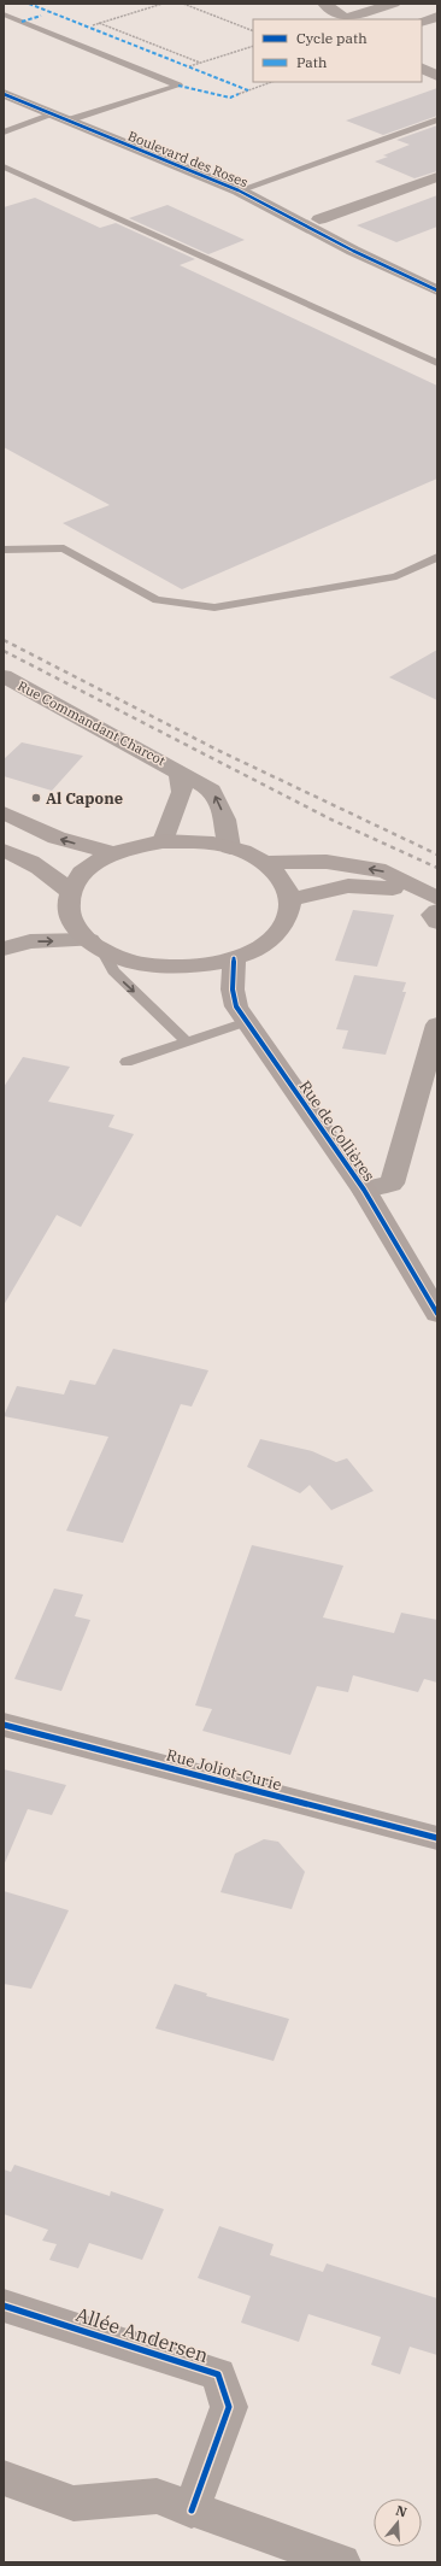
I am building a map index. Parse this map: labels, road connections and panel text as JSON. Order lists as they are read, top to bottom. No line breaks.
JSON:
{"streets":{"main road":["Rue de Collières"],"street":["Boulevard des Roses","Rue Commandant Charcot","Rue Joliot-Curie","Allée Andersen"]},"places":["Al Capone"],"legend":["Cycle path","Path"],"north":"top"}
